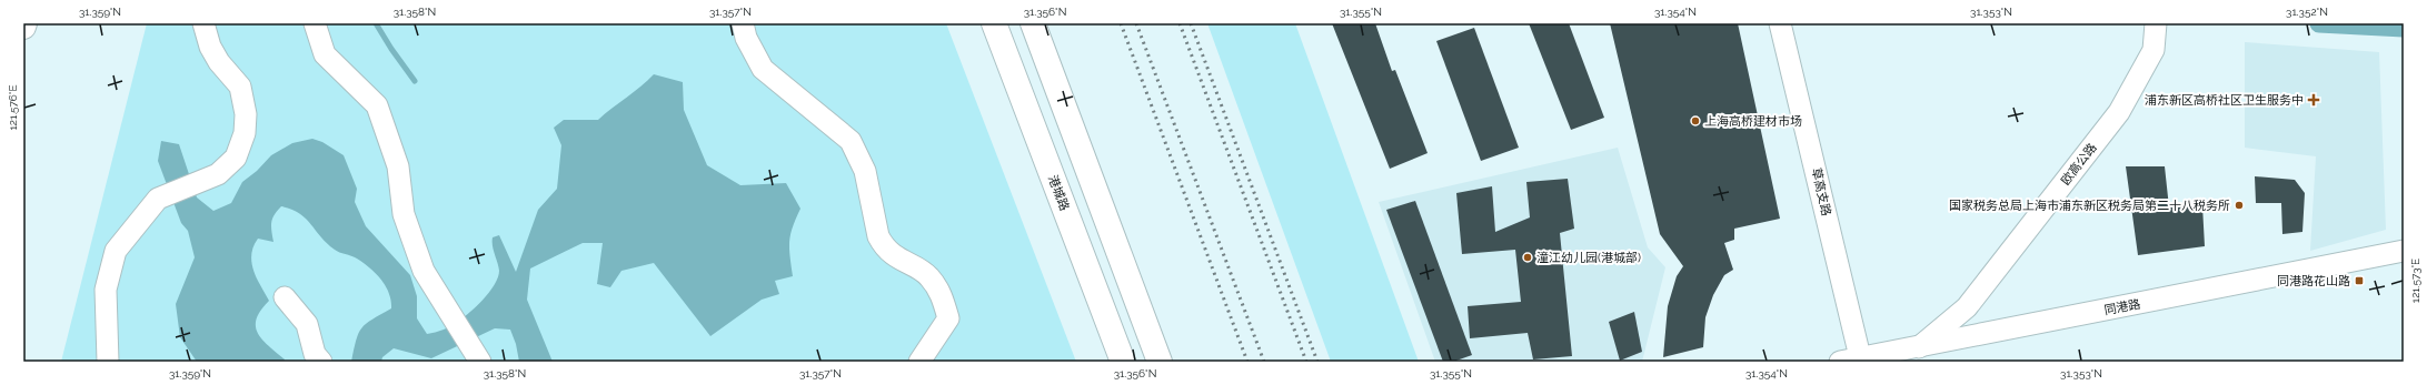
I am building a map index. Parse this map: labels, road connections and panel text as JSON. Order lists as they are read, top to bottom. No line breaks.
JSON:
{"streets":{"main road":["港城路"],"street":["欧高公路","草高支路","同港路"]},"crossings":[["欧高公路","同港路"],["草高支路","同港路"]],"places":{"health":["浦东新区高桥社区卫生服务中"],"other":["上海高桥建材市场","国家税务总局上海市浦东新区税务局第二十八税务所","潼江幼儿园(港城部)"],"transit":["同港路花山路"]},"coordinates":["31.359°N","31.358°N","31.357°N","31.356°N","31.355°N","31.354°N","31.353°N","31.352°N","121.576°E","121.573°E"]}
